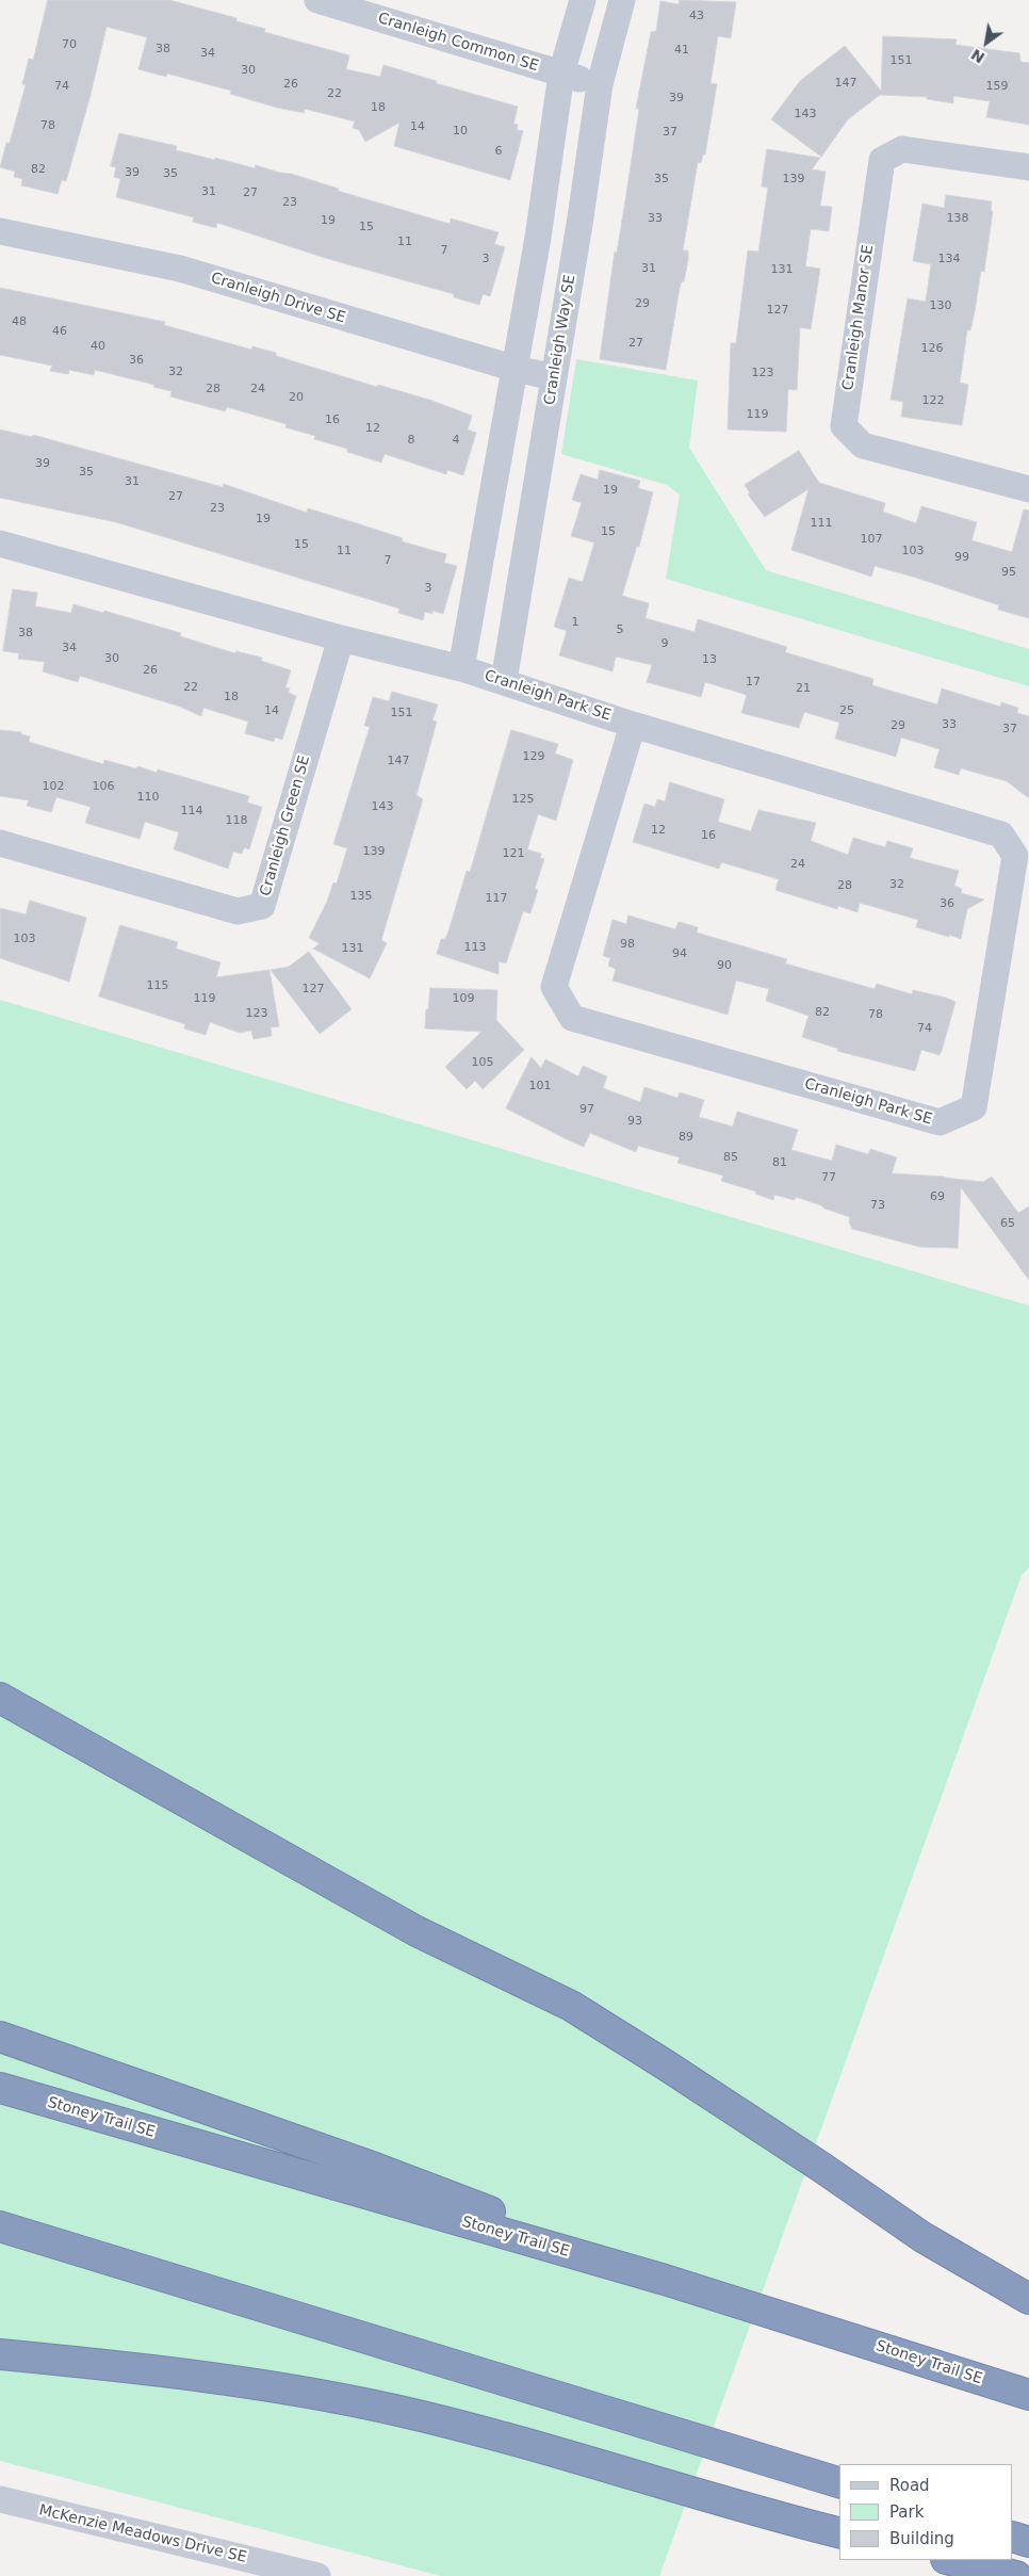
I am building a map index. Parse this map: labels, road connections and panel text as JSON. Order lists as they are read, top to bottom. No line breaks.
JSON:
{"streets":{"highway":["Stoney Trail SE"],"street":["Cranleigh Common SE","Cranleigh Drive SE","Cranleigh Manor SE","Cranleigh Way SE","Cranleigh Park SE","Cranleigh Green SE","McKenzie Meadows Drive SE"]},"crossings":[["Cranleigh Common SE","Cranleigh Way SE"],["Cranleigh Drive SE","Cranleigh Way SE"],["Cranleigh Way SE","Cranleigh Park SE"]],"house_numbers":["43","70","38","41","34","151","30","147","26","74","159","22","39","18","143","78","14","10","37","6","82","39","35","35","139","31","27","23","33","138","19","15","11","7","3","134","31","131","29","130","127","48","46","27","40","126","36","32","123","28","24","20","122","119","16","12","8","4","39","35","31","19","27","23","19","111","15","107","15","11","103","99","7","95","3","1","5","38","9","34","30","13","26","17","22","21","18","14","25","151","33","29","37","129","147","102","106","110","125","143","114","118","12","16","139","121","24","32","28","135","117","36","103","98","113","131","94","90","115","127","119","109","82","123","78","74","105","101","97","93","89","85","81","77","69","73","65"],"legend":["Road","Park","Building"],"north":"bottom left"}
